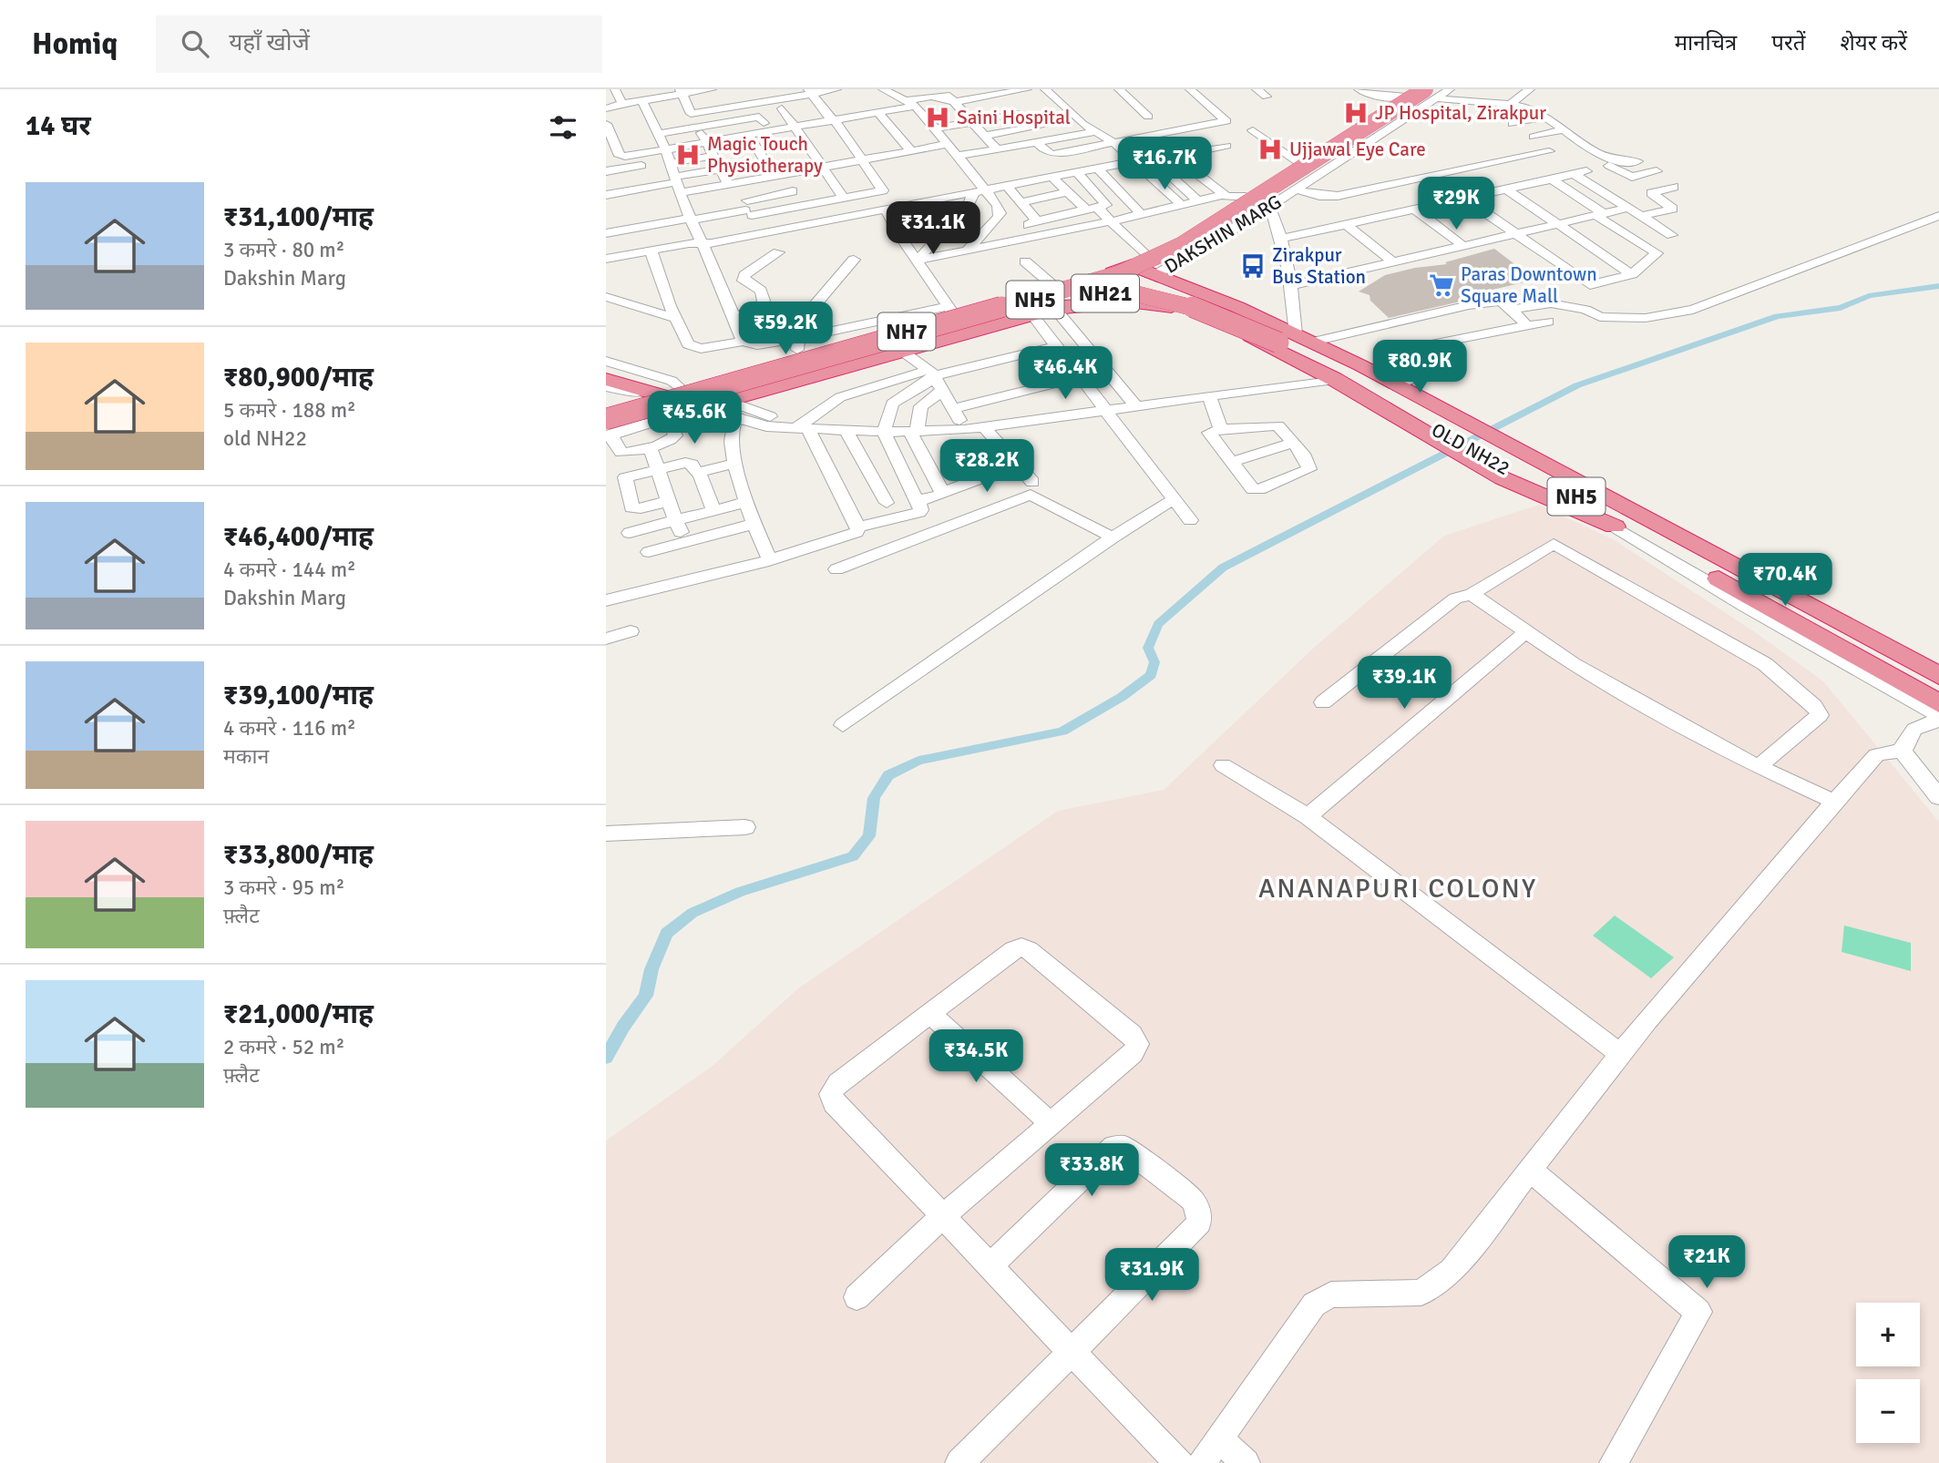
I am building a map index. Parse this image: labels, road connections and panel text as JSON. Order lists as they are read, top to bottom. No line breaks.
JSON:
{"streets":{"highway":["DAKSHIN MARG","NH21","NH5","NH7","OLD NH22"]},"crossings":[["DAKSHIN MARG","NH5"],["DAKSHIN MARG","NH7"],["NH5","NH7"],["NH5","OLD NH22"],["NH7","OLD NH22"]],"districts":["ANANAPURI COLONY"],"places":{"hospital":["JP Hospital, Zirakpur","Saini Hospital","Ujjawal Eye Care","Magic Touch Physiotherapy"],"bus stop":["Zirakpur Bus Station"],"supermarket":["Paras Downtown Square Mall"]},"page":{"header":"Homiq","search":"यहाँ खोजें","nav":["मानचित्र","परतें","शेयर करें"],"heading":"14 घर","price":["₹16.7K","₹29K","₹31.1K","₹59.2K","₹80.9K","₹46.4K","₹45.6K","₹28.2K","₹70.4K","₹39.1K","₹34.5K","₹33.8K","₹21K","₹31.9K"],"list":[{"name":"₹31,100/माह","note":"3 कमरे · 80 m² · Dakshin Marg"},{"name":"₹80,900/माह","note":"5 कमरे · 188 m² · old NH22"},{"name":"₹46,400/माह","note":"4 कमरे · 144 m² · Dakshin Marg"},{"name":"₹39,100/माह","note":"4 कमरे · 116 m² · मकान"},{"name":"₹33,800/माह","note":"3 कमरे · 95 m² · फ़्लैट"},{"name":"₹21,000/माह","note":"2 कमरे · 52 m² · फ़्लैट"}],"map_buttons":["+","−"]}}
